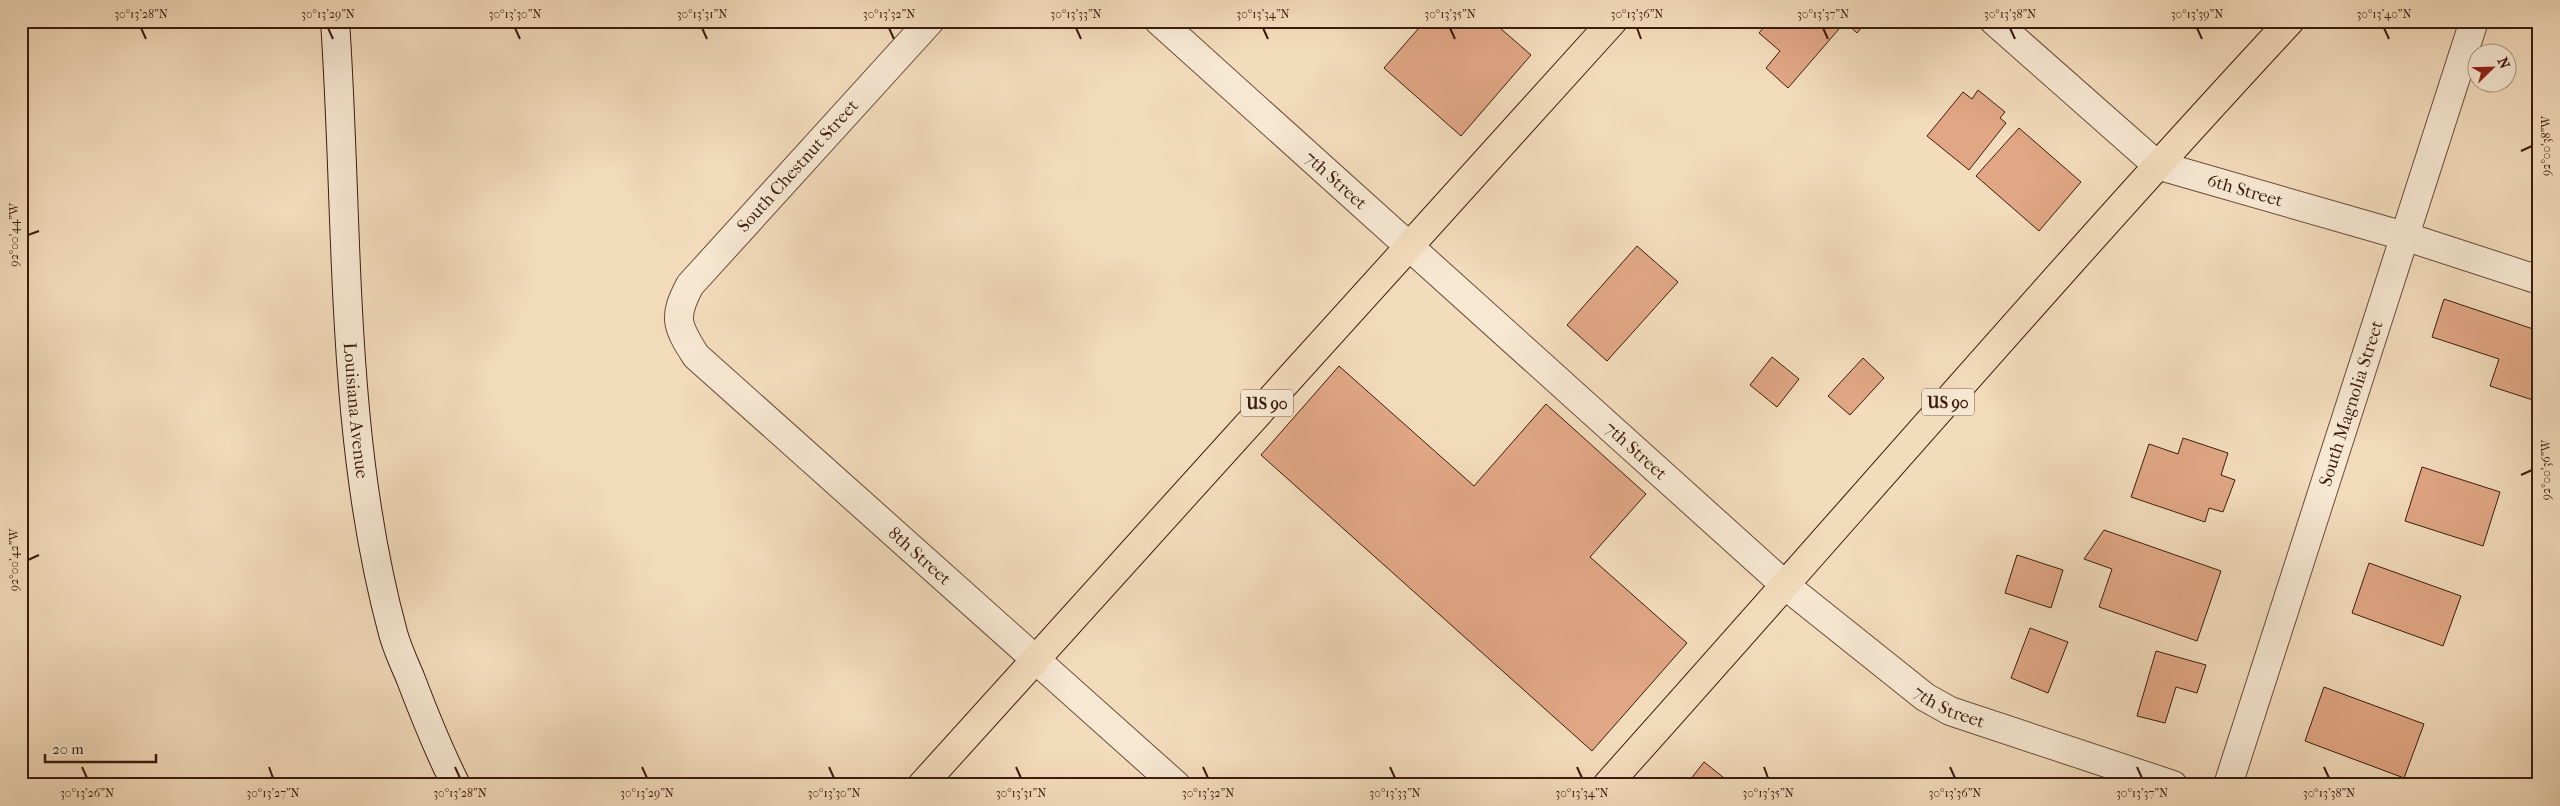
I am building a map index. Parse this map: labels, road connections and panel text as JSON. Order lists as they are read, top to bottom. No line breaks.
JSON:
{"streets":{"highway":["US 90"],"street":["South Chestnut Street","7th Street","6th Street","South Magnolia Street","Louisiana Avenue","8th Street"]},"crossings":[["South Chestnut Street","8th Street"],["7th Street","US 90"],["6th Street","US 90"],["6th Street","South Magnolia Street"],["US 90","8th Street"]],"scale_bar":"20 m","north":"top right","coordinates":["30°13'28\"N","30°13'29\"N","30°13'30\"N","30°13'31\"N","30°13'32\"N","30°13'33\"N","30°13'34\"N","30°13'35\"N","30°13'36\"N","30°13'37\"N","30°13'38\"N","30°13'39\"N","30°13'40\"N","92°00'38\"W","92°00'44\"W","92°00'36\"W","92°00'42\"W","30°13'26\"N","30°13'27\"N"]}
